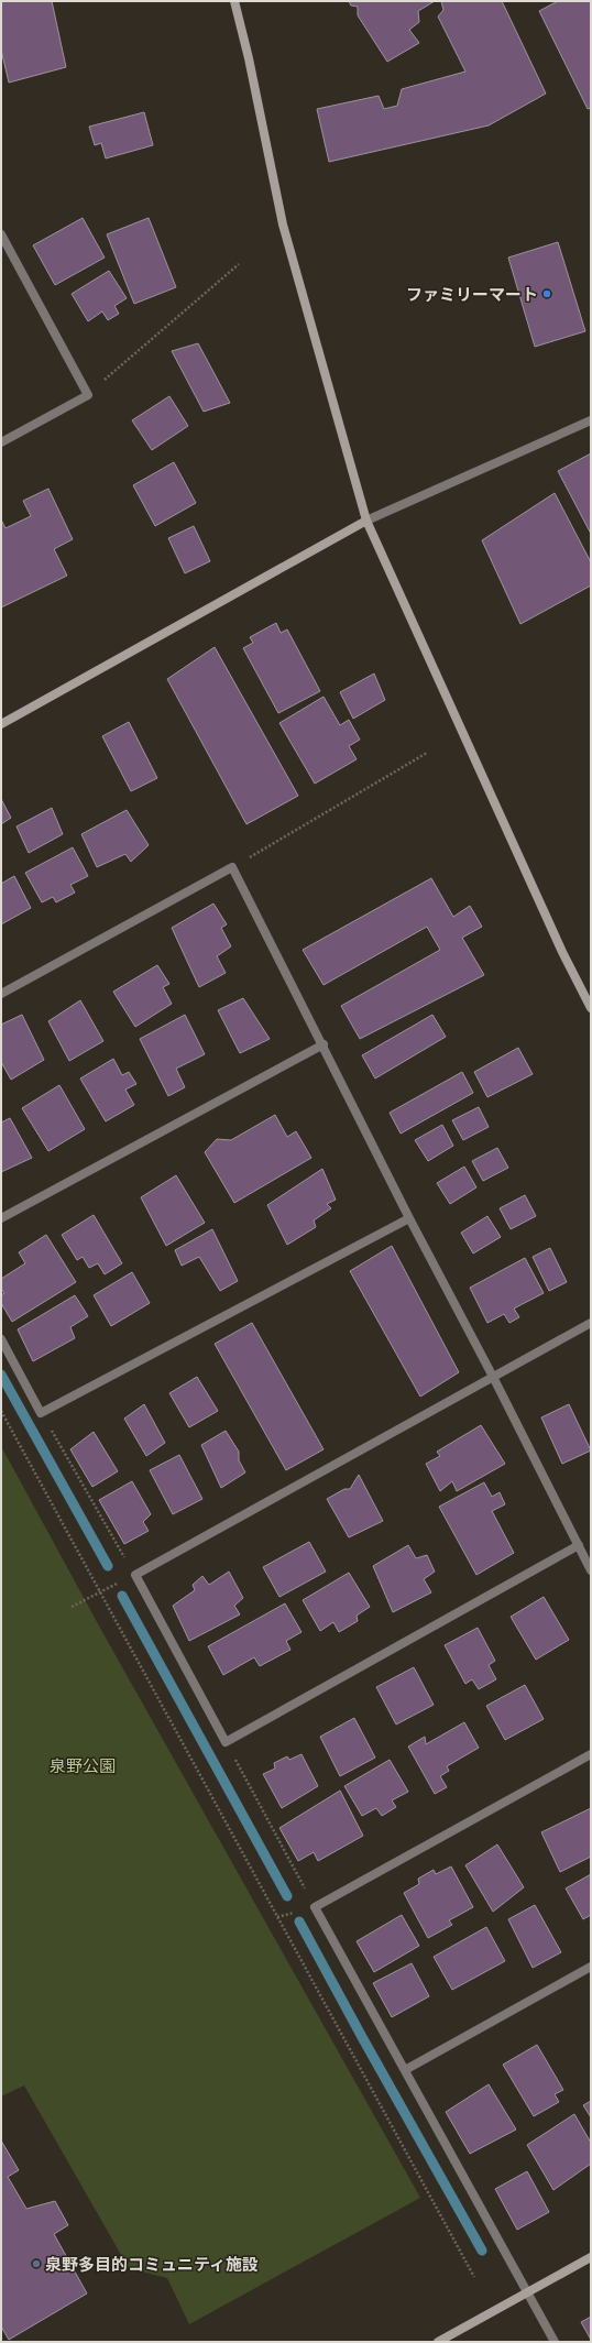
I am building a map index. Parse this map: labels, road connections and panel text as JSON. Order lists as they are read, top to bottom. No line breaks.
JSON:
{"parks":["泉野公園"],"places":["ファミリーマート","泉野多目的コミュニティ施設"]}
